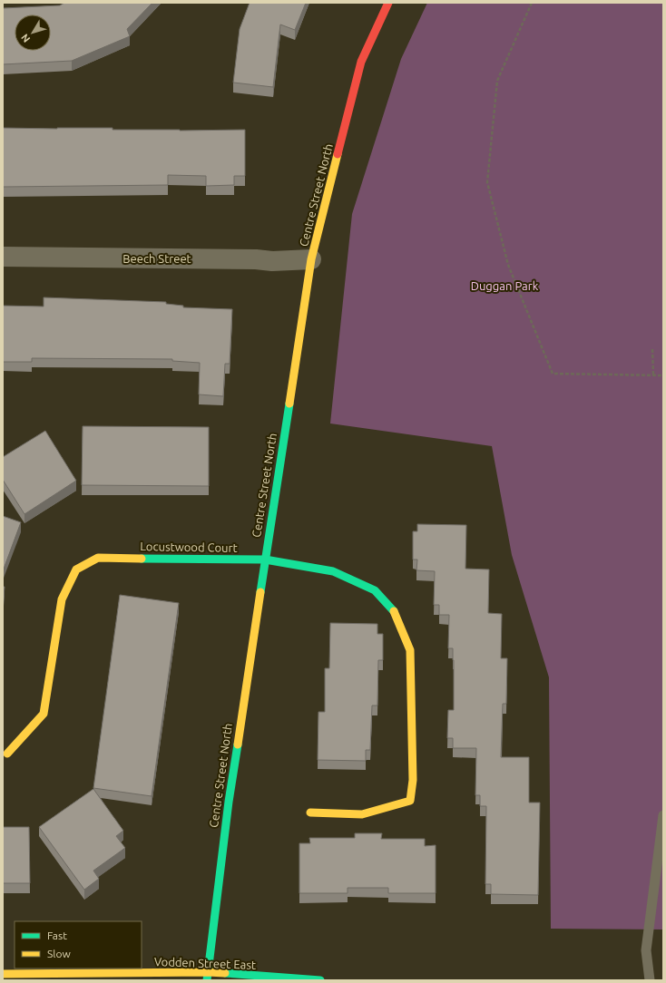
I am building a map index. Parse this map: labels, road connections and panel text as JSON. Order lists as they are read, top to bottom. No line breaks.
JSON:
{"streets":{"street":["Centre Street North","Beech Street","Locustwood Court","Vodden Street East"]},"crossings":[["Centre Street North","Beech Street"],["Centre Street North","Locustwood Court"],["Centre Street North","Vodden Street East"]],"parks":["Duggan Park"],"legend":["Fast","Slow"],"north":"bottom left"}
